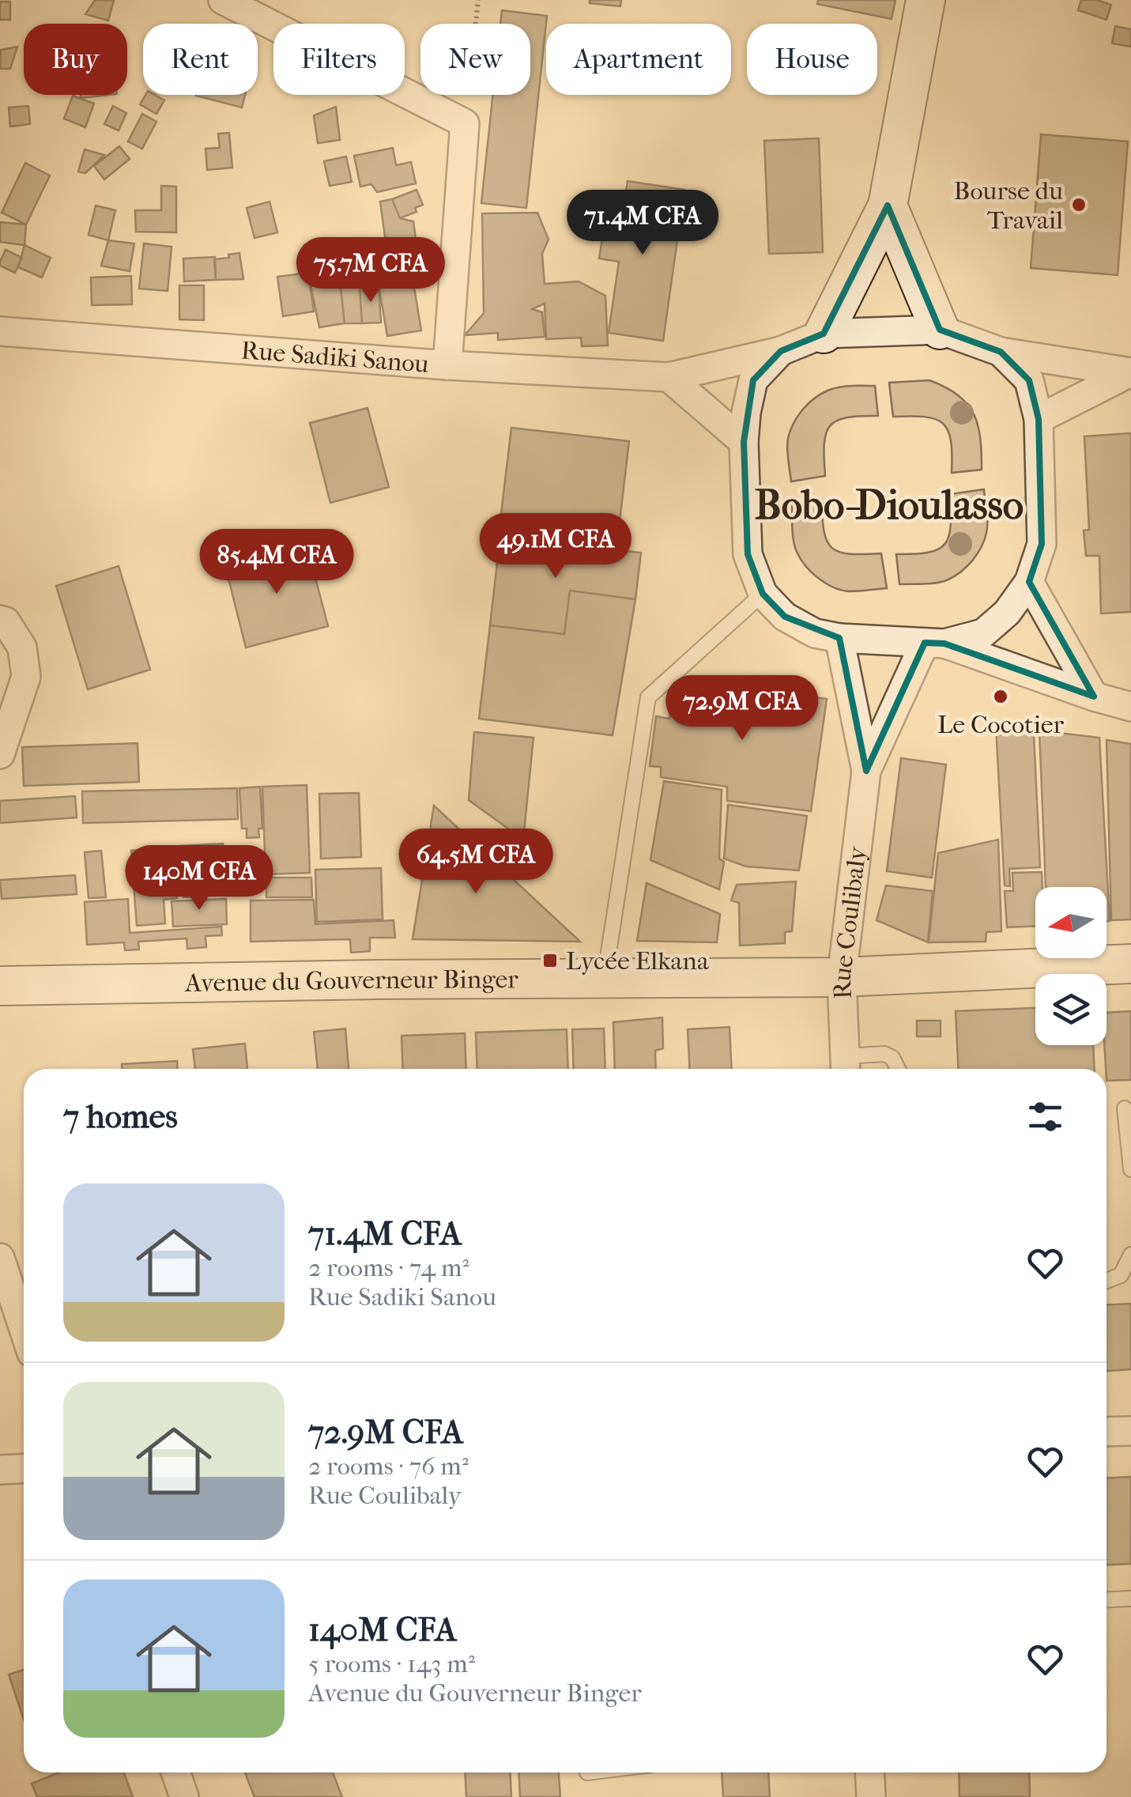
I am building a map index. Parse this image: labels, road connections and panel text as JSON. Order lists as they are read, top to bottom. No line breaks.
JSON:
{"streets":{"street":["Rue Sadiki Sanou","Rue Coulibaly","Avenue du Gouverneur Binger"]},"crossings":[["Rue Coulibaly","Avenue du Gouverneur Binger"]],"districts":["Bobo-Dioulasso"],"places":{"other":["Bourse du Travail","Le Cocotier"],"transit":["Lycée Elkana"]},"north":"left","page":{"chip":["Buy","Rent","Filters","New","Apartment","House"],"price":["71.4M CFA","75.7M CFA","49.1M CFA","85.4M CFA","72.9M CFA","64.5M CFA","140M CFA"],"heading":"7 homes","list":[{"name":"71.4M CFA","note":"2 rooms · 74 m² · Rue Sadiki Sanou"},{"name":"72.9M CFA","note":"2 rooms · 76 m² · Rue Coulibaly"},{"name":"140M CFA","note":"5 rooms · 143 m² · Avenue du Gouverneur Binger"}]}}
